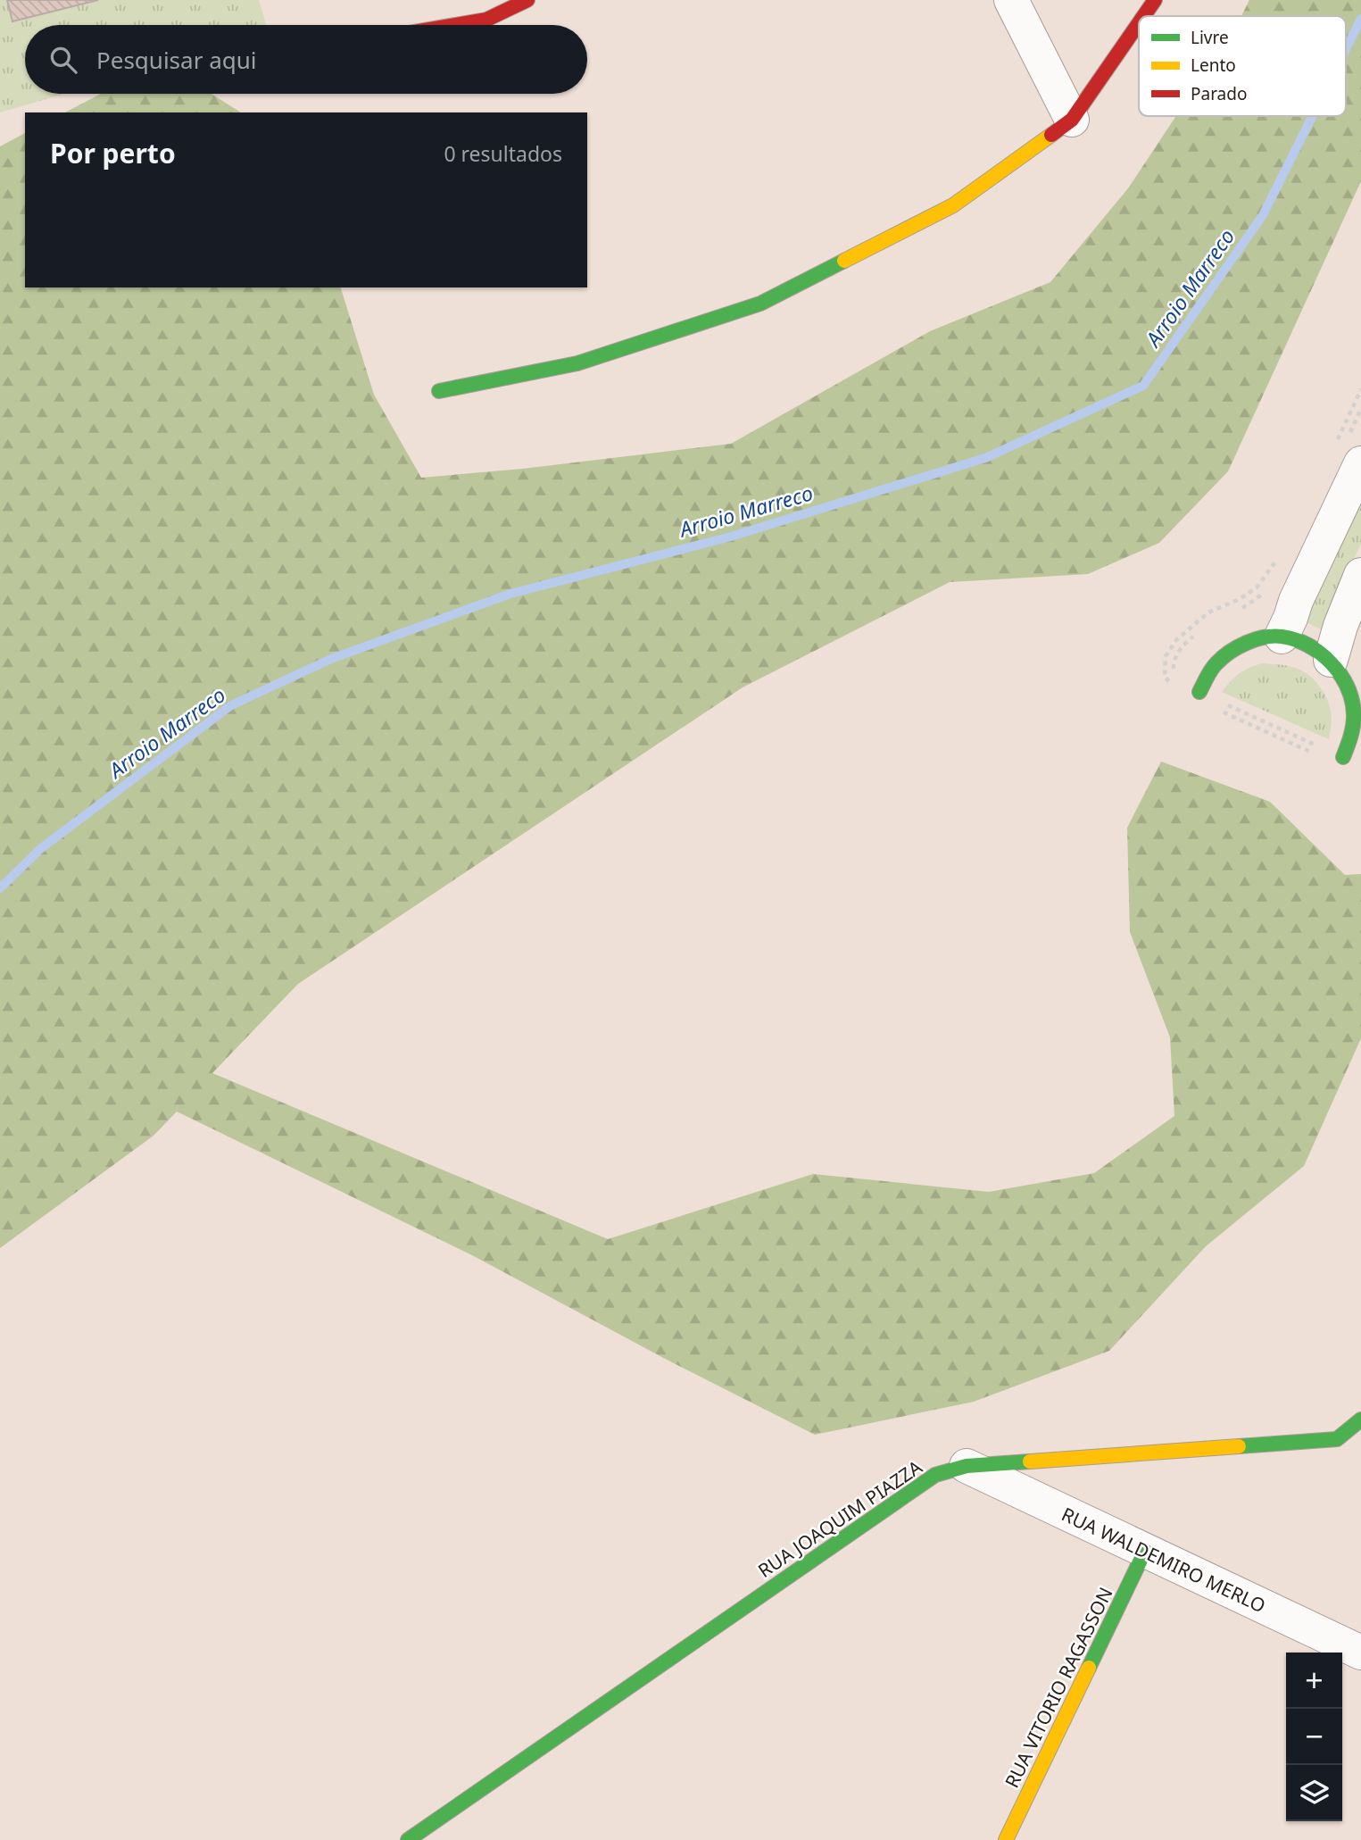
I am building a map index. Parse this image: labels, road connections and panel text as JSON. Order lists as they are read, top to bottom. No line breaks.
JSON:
{"streets":{"street":["RUA JOAQUIM PIAZZA","RUA WALDEMIRO MERLO","RUA VITORIO RAGASSON"]},"crossings":[["RUA JOAQUIM PIAZZA","RUA WALDEMIRO MERLO"],["RUA WALDEMIRO MERLO","RUA VITORIO RAGASSON"]],"water":["Arroio Marreco"],"legend":["Livre","Lento","Parado"],"page":{"search":"Pesquisar aqui","heading":["Por perto","0 resultados"],"map_buttons":["+","−"]}}
